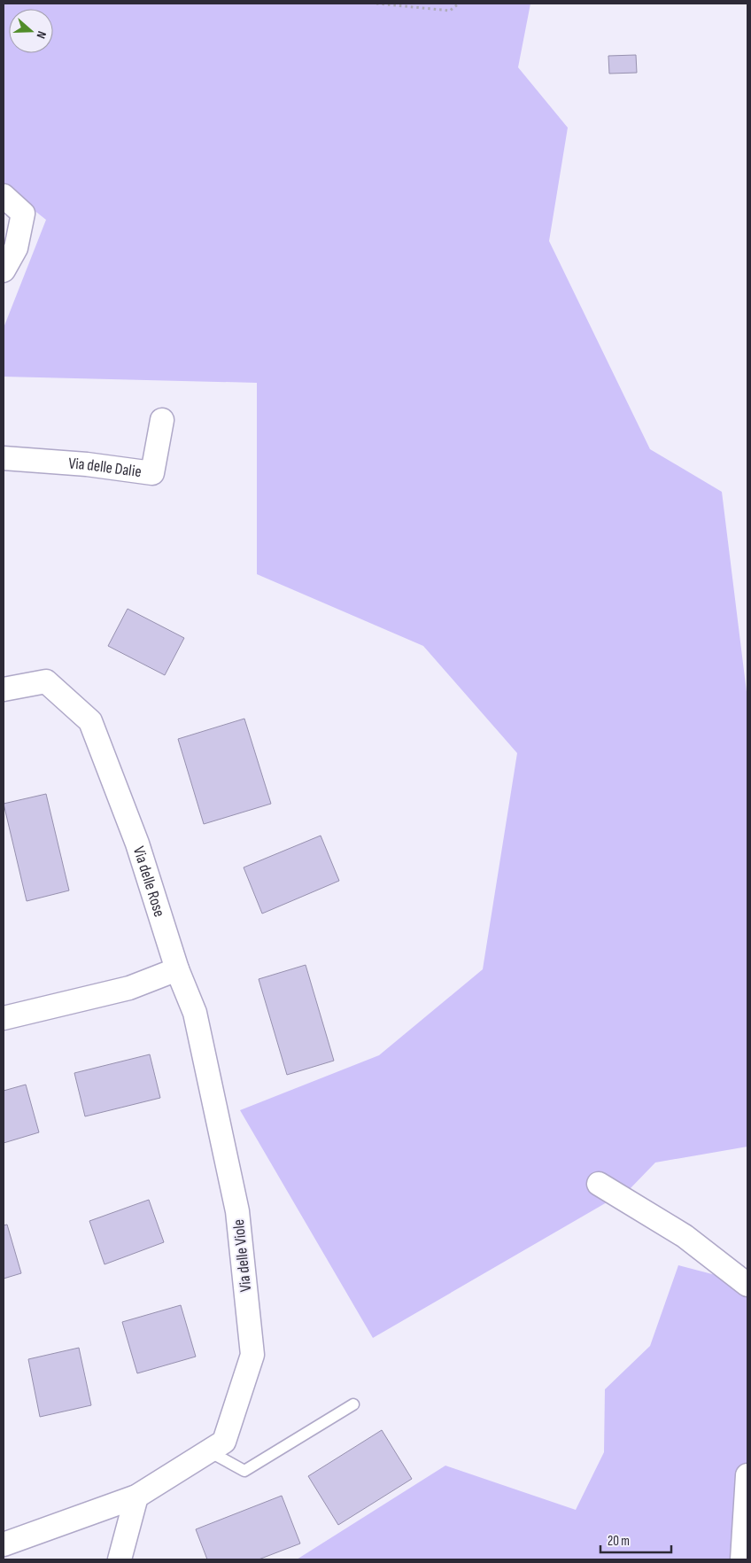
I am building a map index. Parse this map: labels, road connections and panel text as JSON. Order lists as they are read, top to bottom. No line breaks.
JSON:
{"streets":{"street":["Via delle Dalie","Via delle Rose","Via delle Viole"]},"crossings":[["Via delle Rose","Via delle Viole"]],"scale_bar":"20 m","north":"right"}
